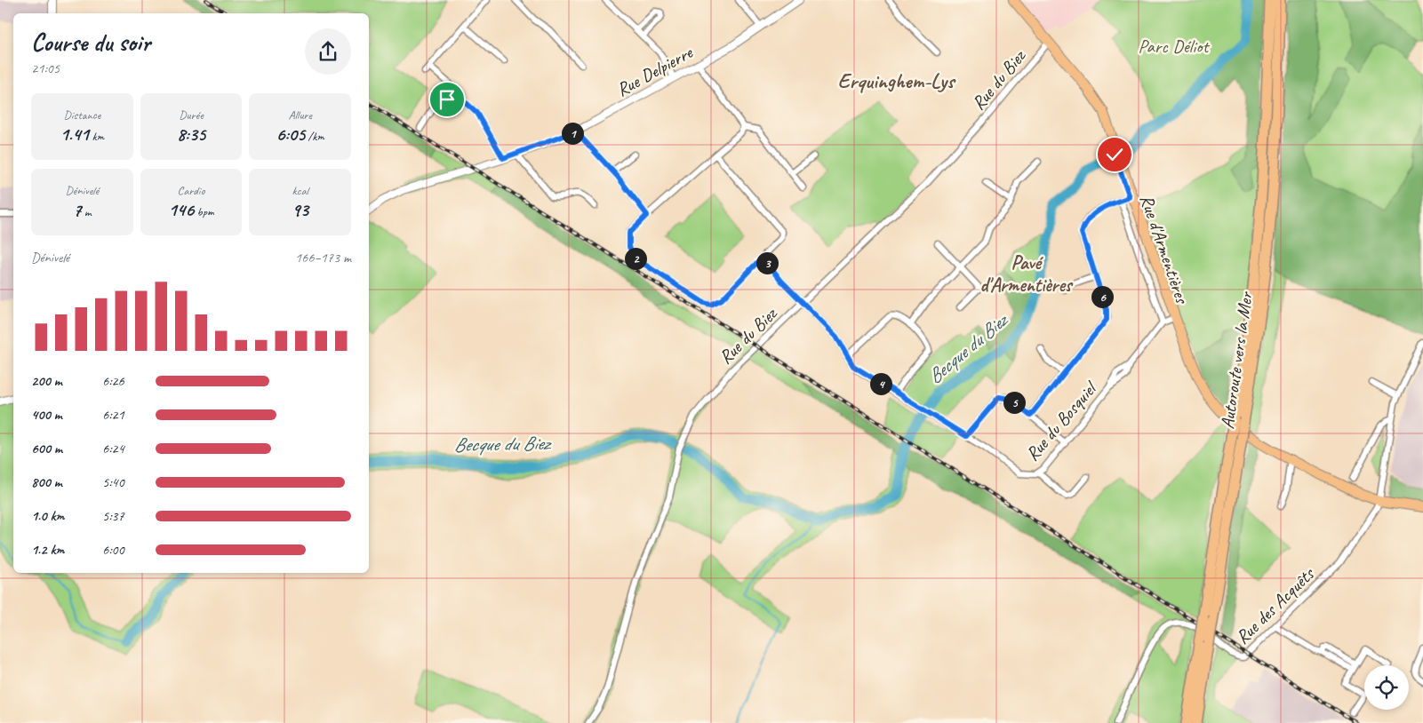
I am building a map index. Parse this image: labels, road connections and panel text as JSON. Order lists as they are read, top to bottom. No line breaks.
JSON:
{"streets":{"highway":["Autoroute vers la Mer"],"main road":["Rue d'Armentières"],"street":["Rue Delpierre","Rue du Biez","Rue du Bosquiel","Rue des Acquêts"]},"crossings":[["Rue du Biez","Rue d'Armentières"],["Rue du Biez","Rue du Bosquiel"],["Rue d'Armentières","Rue du Bosquiel"],["Rue d'Armentières","Rue des Acquêts"]],"districts":["Erquinghem-Lys","Pavé d'Armentières"],"water":["Becque du Biez"],"parks":["Parc Déliot"],"page":{"heading":["Course du soir","21:05"],"stats":[["Distance","1.41 km"],["Durée","8:35"],["Allure","6:05 /km"],["Dénivelé","7 m"],["Cardio","146 bpm"],["kcal","93"]],"pins":["1","2","3","6","4","5"],"chart":["Dénivelé","166–173 m"],"list":[{"name":"200 m","note":"6:26"},{"name":"400 m","note":"6:21"},{"name":"600 m","note":"6:24"},{"name":"800 m","note":"5:40"},{"name":"1.0 km","note":"5:37"},{"name":"1.2 km","note":"6:00"}]}}
